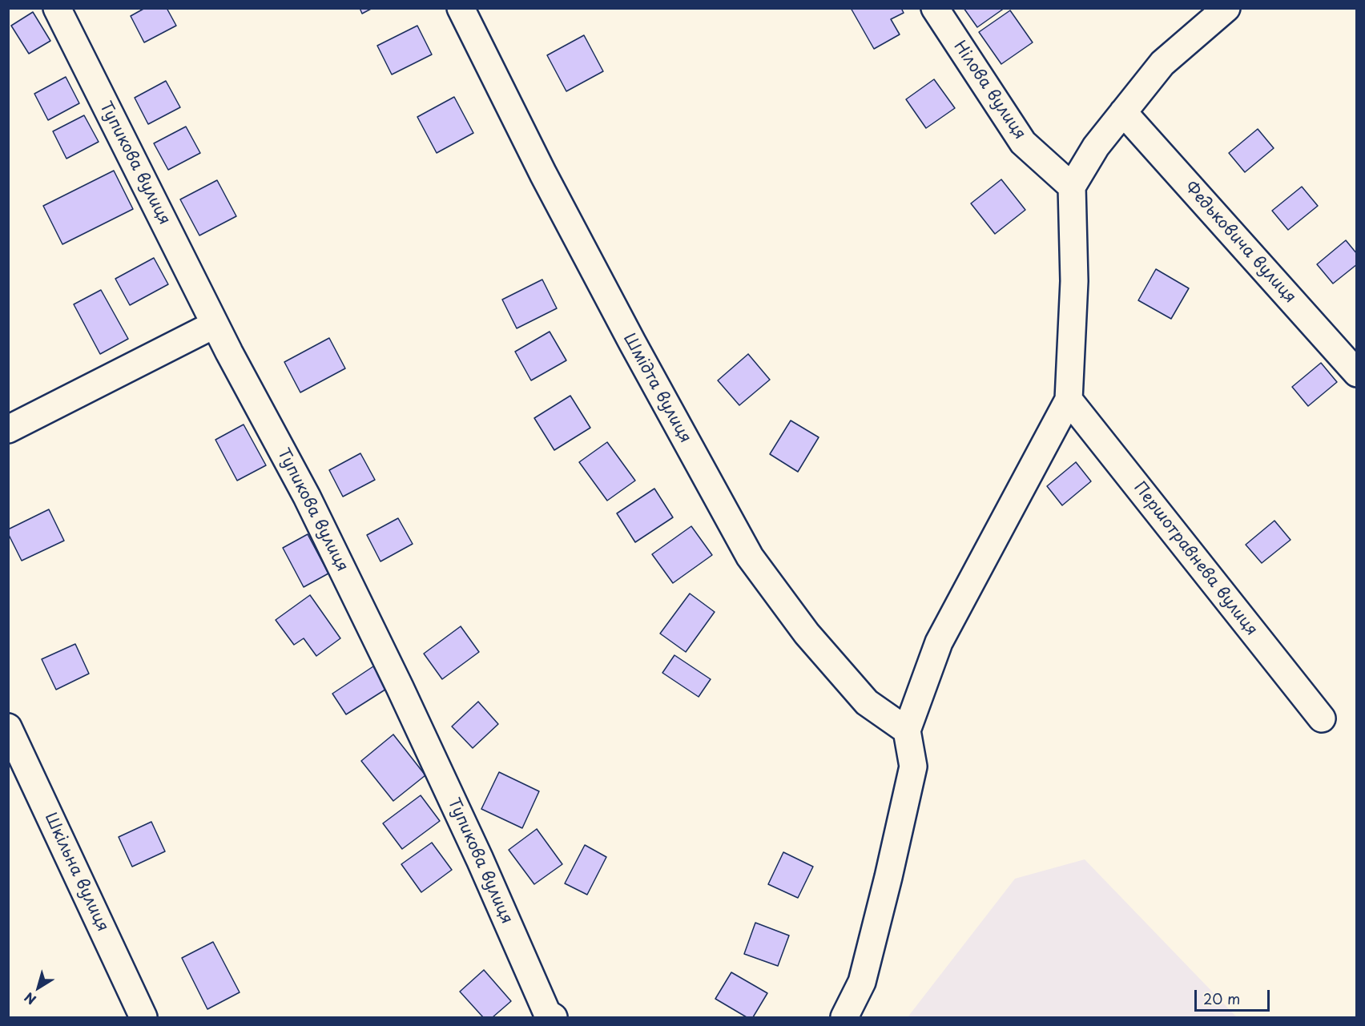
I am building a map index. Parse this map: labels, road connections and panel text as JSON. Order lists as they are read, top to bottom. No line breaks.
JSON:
{"streets":{"street":["Нілова вулиця","Тупикова вулиця","Федьковича вулиця","Шмідта вулиця","Першотравнева вулиця","Шкільна вулиця"]},"scale_bar":"20 m","north":"bottom left"}
